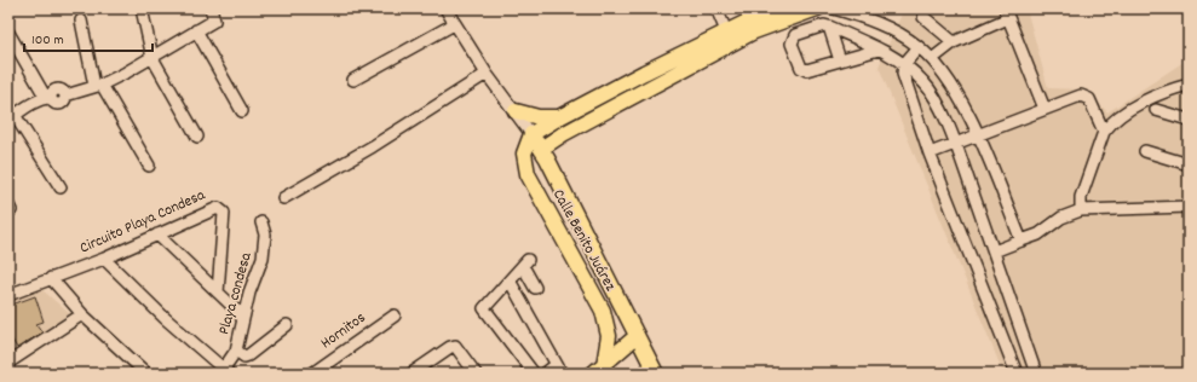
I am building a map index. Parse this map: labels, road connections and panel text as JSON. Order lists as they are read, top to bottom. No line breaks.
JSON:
{"streets":{"main road":["Calle Benito Juárez"],"street":["Circuito Playa Condesa","Playa condesa","Hornitos"]},"scale_bar":"100 m"}
